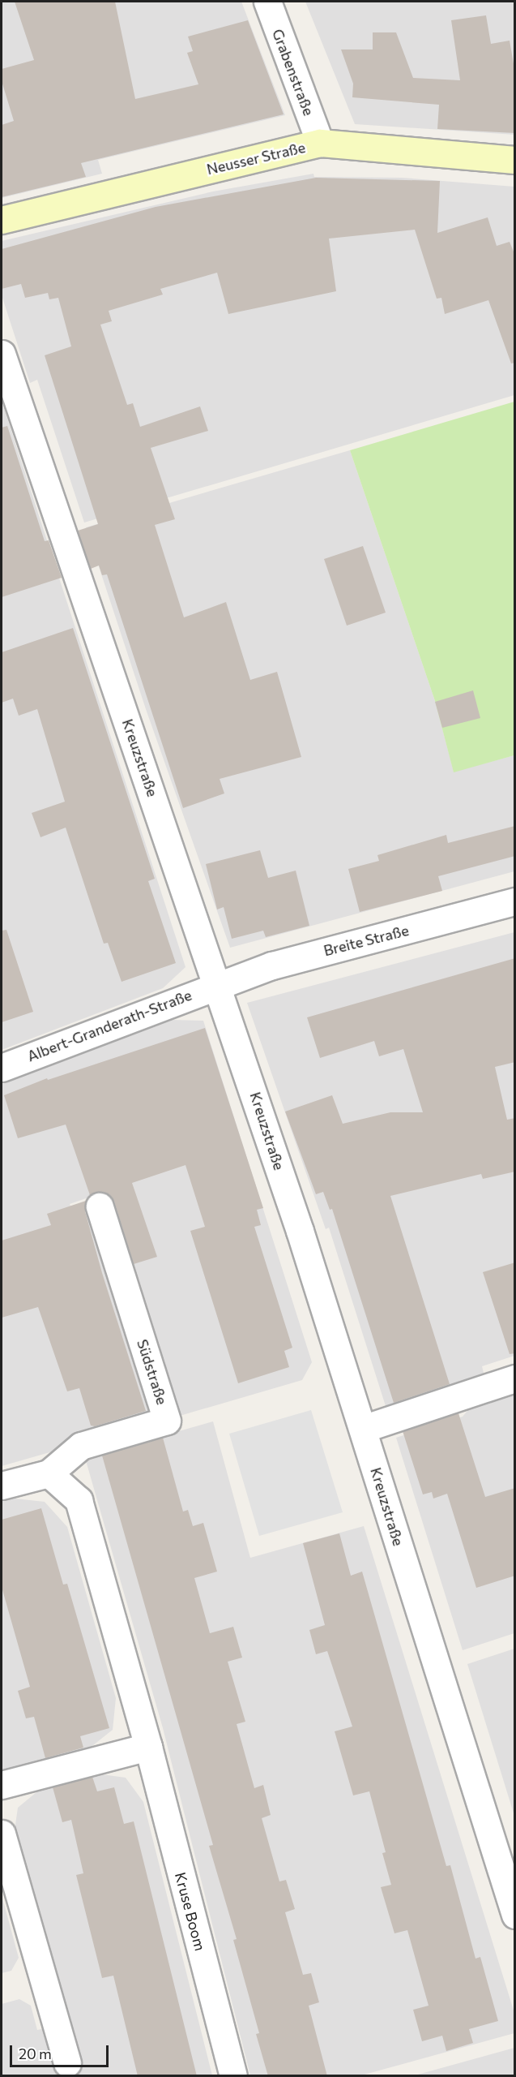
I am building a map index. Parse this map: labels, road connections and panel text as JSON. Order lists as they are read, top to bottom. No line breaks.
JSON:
{"streets":{"street":["Grabenstraße","Neusser Straße","Kreuzstraße","Breite Straße","Albert-Granderath-Straße","Südstraße","Kruse Boom"]},"crossings":[["Grabenstraße","Neusser Straße"],["Kreuzstraße","Breite Straße"],["Kreuzstraße","Albert-Granderath-Straße"],["Breite Straße","Albert-Granderath-Straße"],["Südstraße","Kruse Boom"]],"scale_bar":"20 m"}
